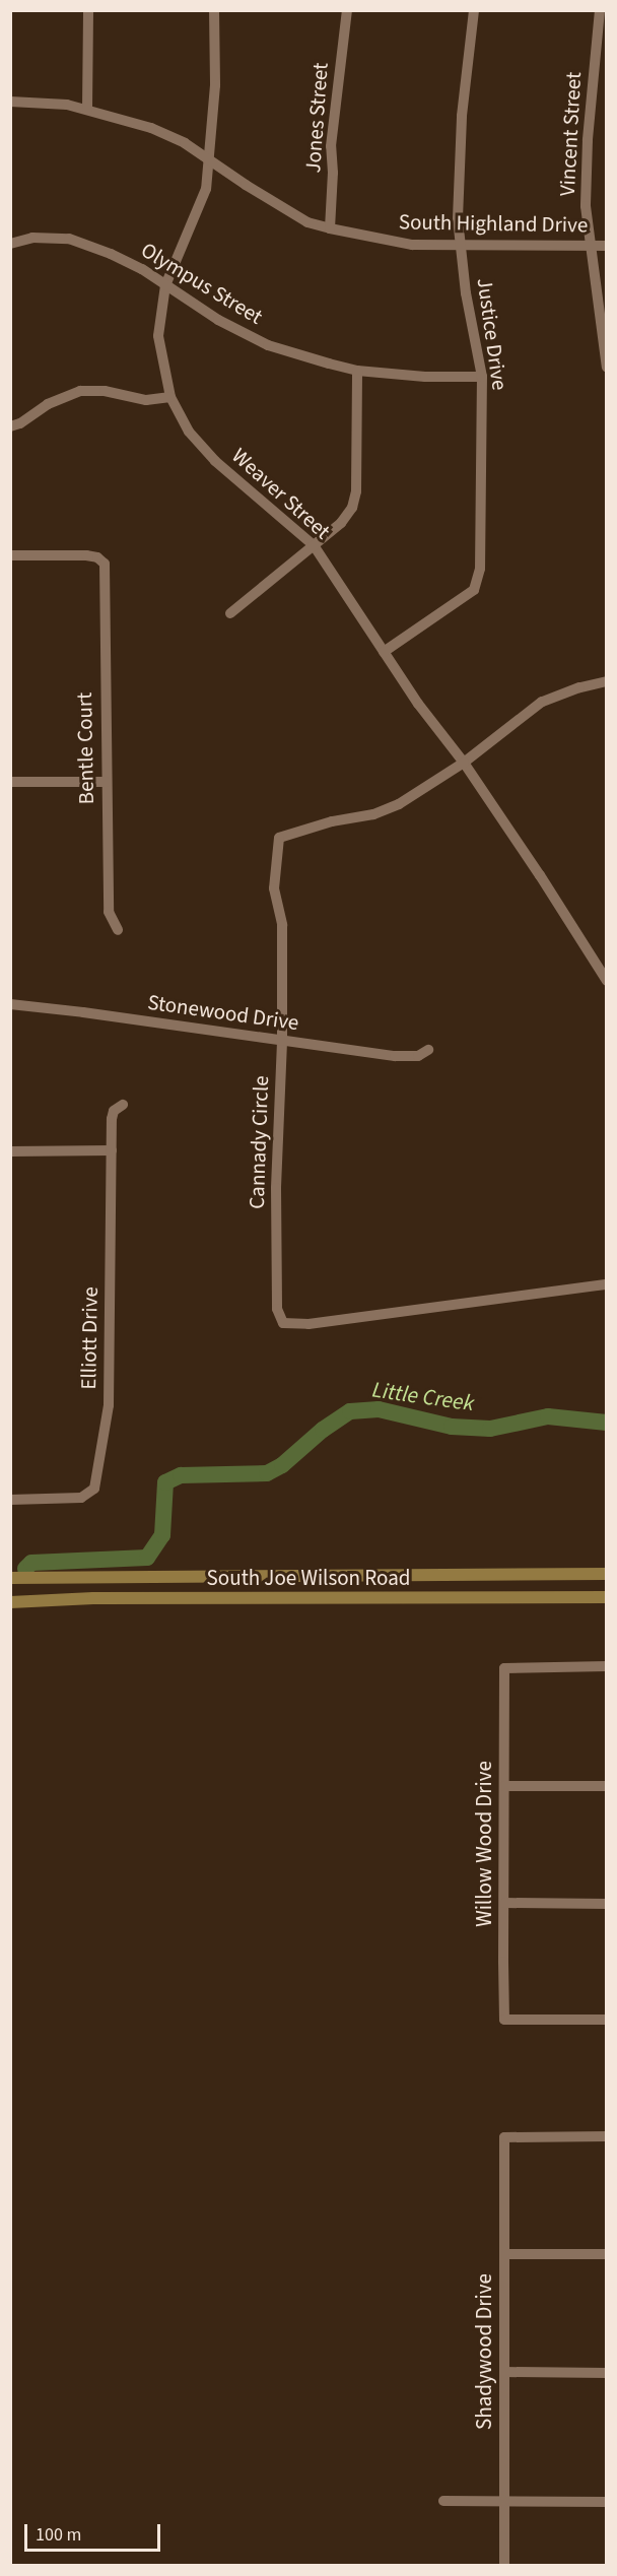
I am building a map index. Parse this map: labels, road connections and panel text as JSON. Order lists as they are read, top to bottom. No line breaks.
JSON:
{"streets":{"main road":["South Joe Wilson Road"],"street":["Jones Street","Vincent Street","South Highland Drive","Olympus Street","Justice Drive","Weaver Street","Bentle Court","Stonewood Drive","Cannady Circle","Elliott Drive","Willow Wood Drive","Shadywood Drive"]},"crossings":[["Jones Street","South Highland Drive"],["Vincent Street","South Highland Drive"],["South Highland Drive","Justice Drive"],["South Highland Drive","Weaver Street"],["Olympus Street","Justice Drive"],["Olympus Street","Weaver Street"],["Justice Drive","Weaver Street"],["Weaver Street","Cannady Circle"],["Stonewood Drive","Cannady Circle"]],"water":["Little Creek"],"scale_bar":"100 m"}
